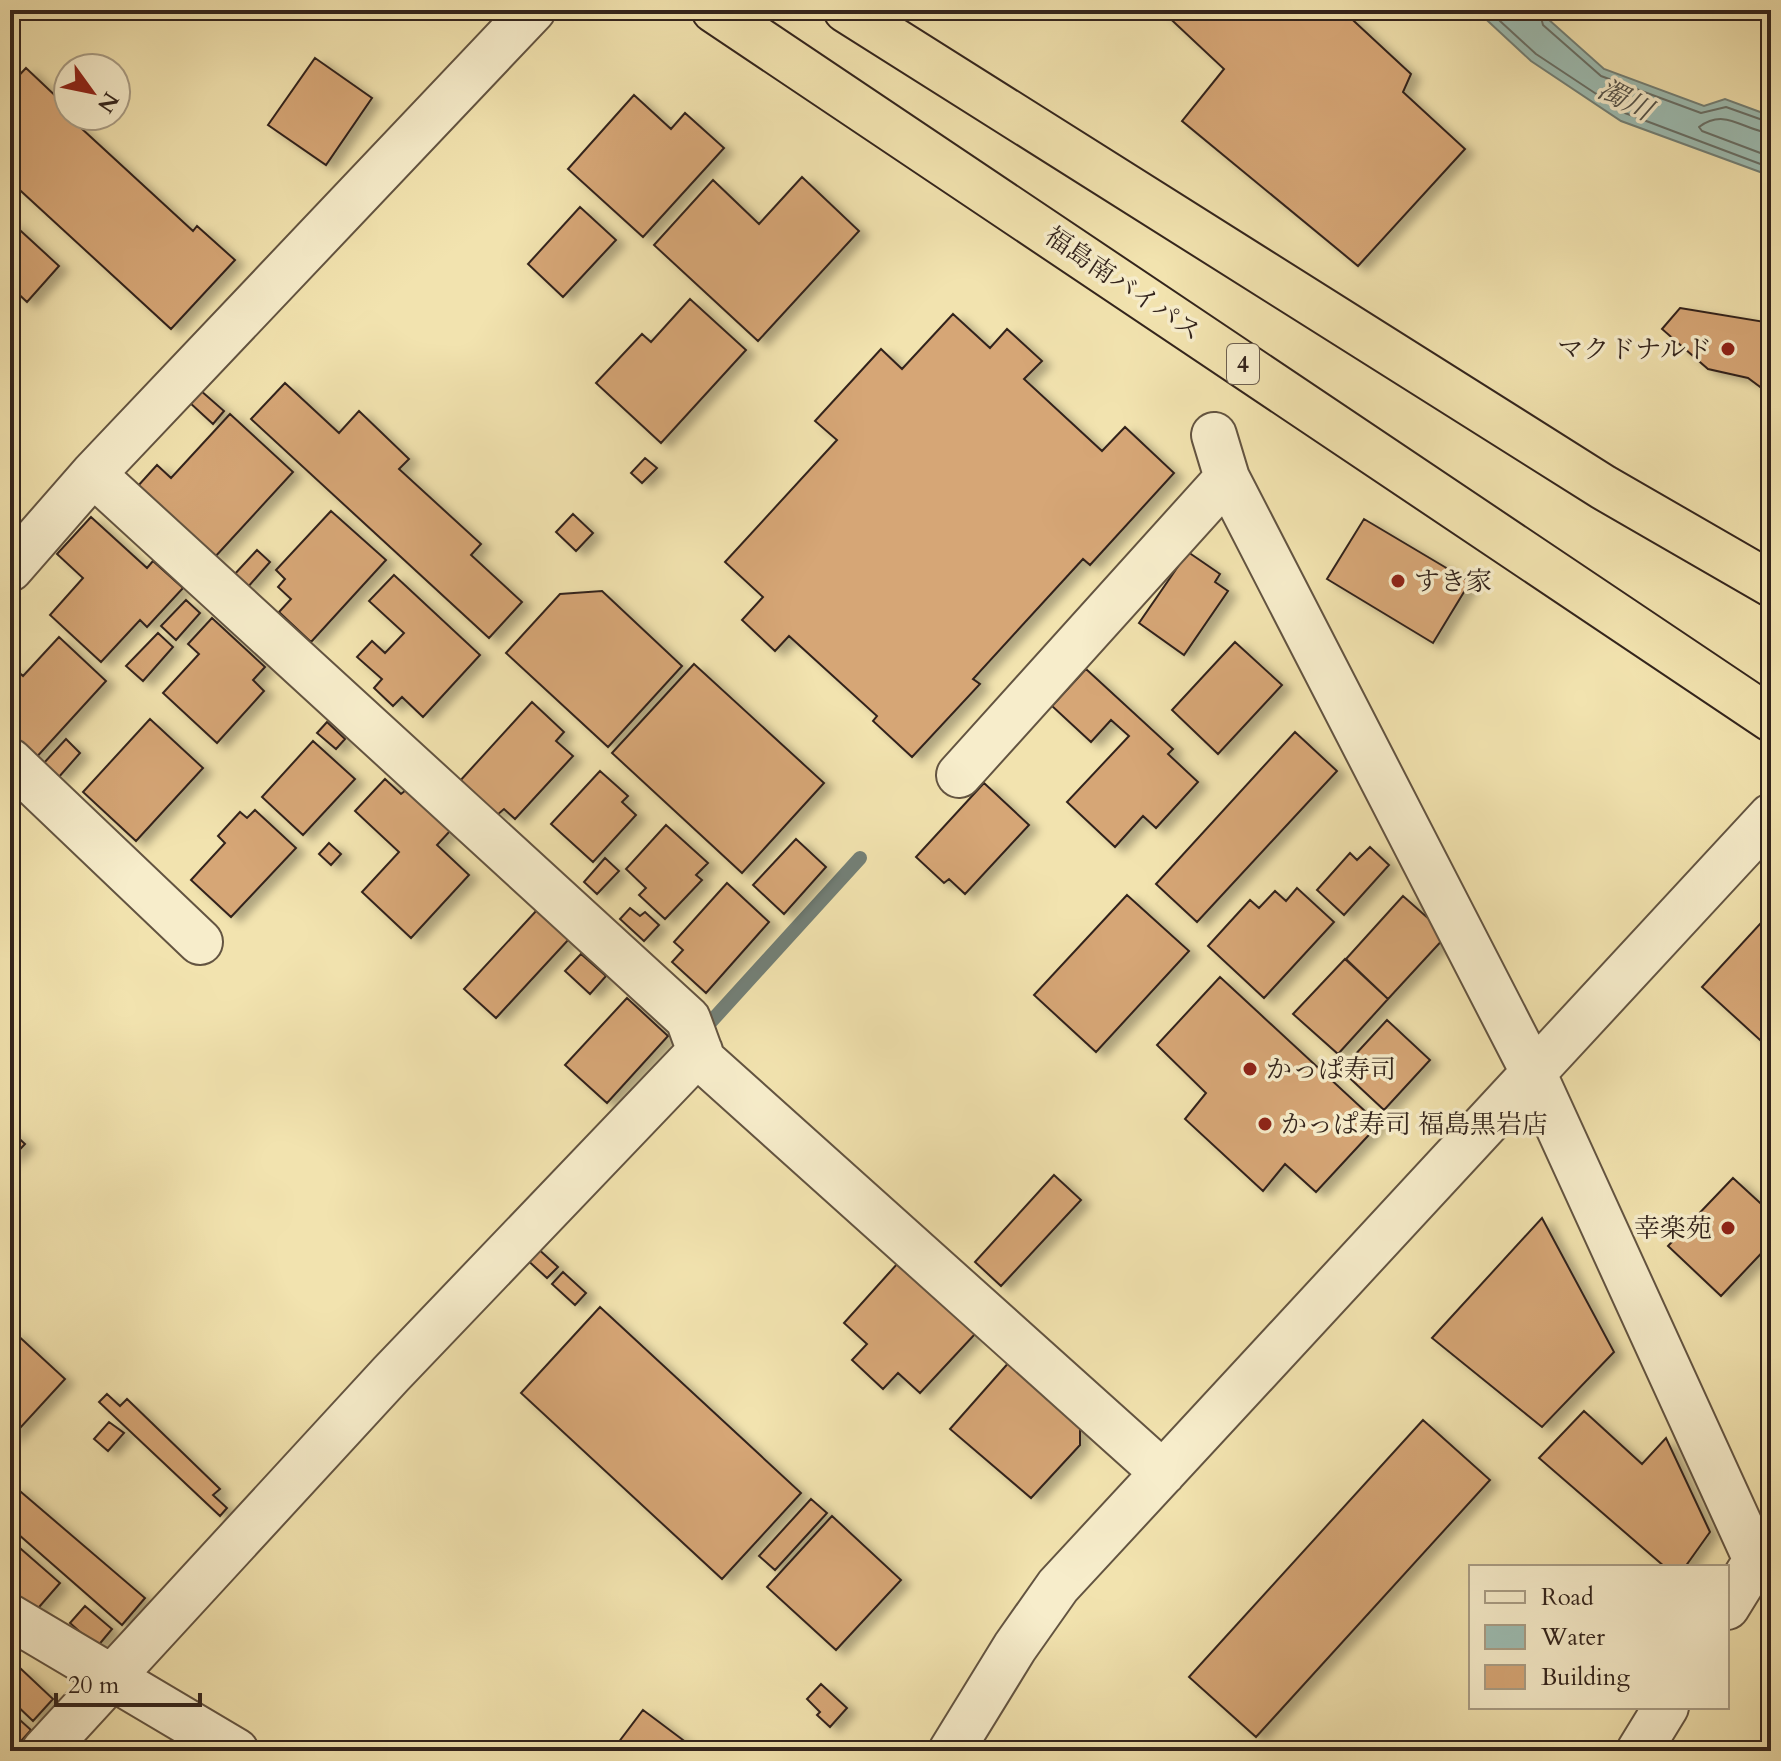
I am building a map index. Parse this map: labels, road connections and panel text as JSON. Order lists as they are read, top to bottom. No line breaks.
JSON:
{"streets":{"highway":["福島南バイパス","4"]},"water":["濁川"],"places":["マクドナルド","すき家","かっぱ寿司","かっぱ寿司 福島黒岩店","幸楽苑"],"legend":["Road","Water","Building"],"scale_bar":"20 m","north":"bottom right"}
